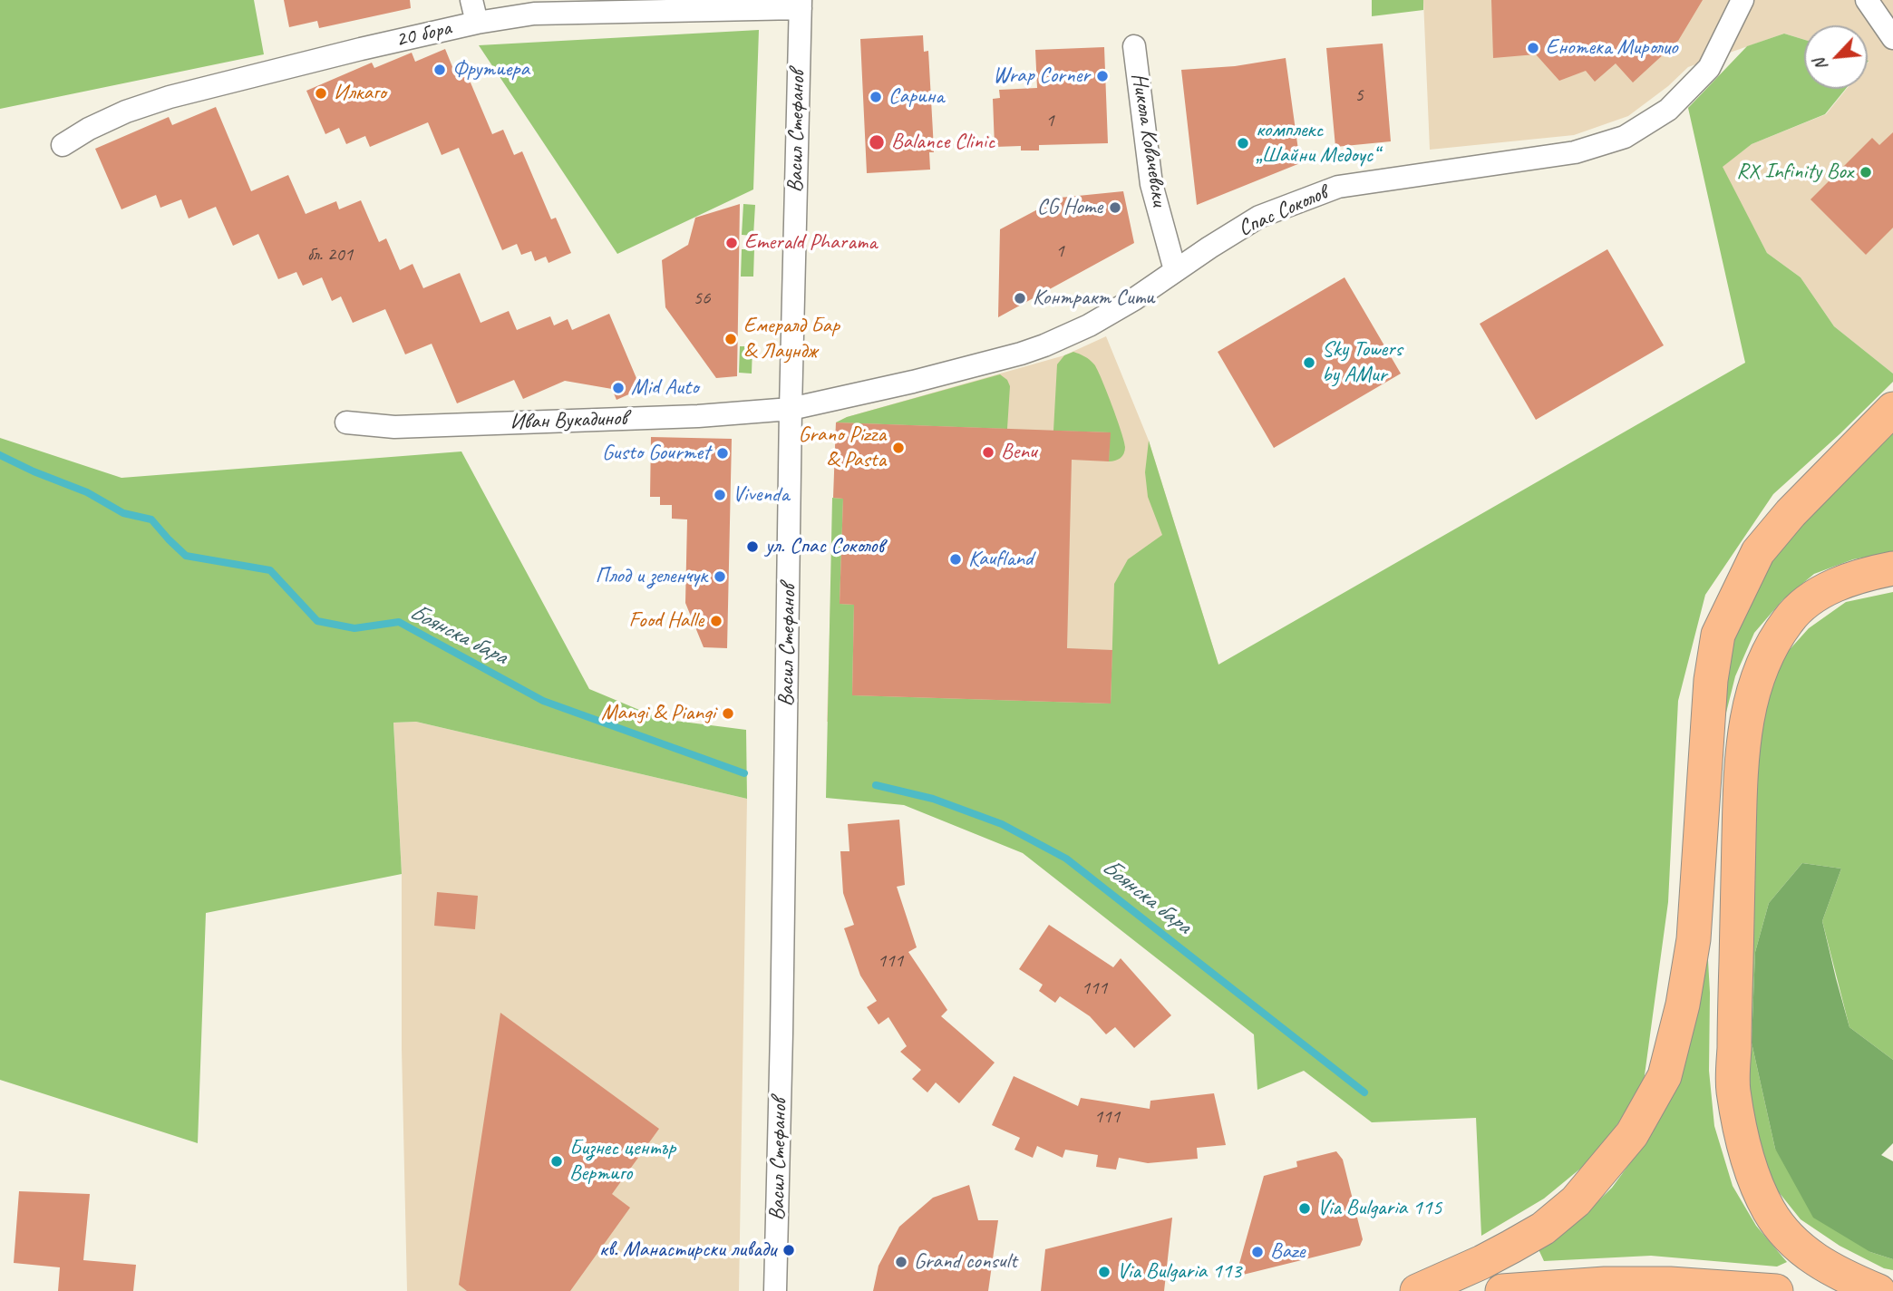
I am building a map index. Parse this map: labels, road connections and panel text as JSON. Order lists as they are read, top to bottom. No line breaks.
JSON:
{"streets":{"street":["20 бора","Васил Стефанов","Никола Ковачевски","Спас Соколов","Иван Вукадинов"]},"crossings":[["20 бора","Васил Стефанов"],["Васил Стефанов","Спас Соколов"],["Васил Стефанов","Иван Вукадинов"],["Никола Ковачевски","Спас Соколов"],["Спас Соколов","Иван Вукадинов"]],"water":["Боянска бара"],"places":["Енотека Миролио","Фрутиера","Wrap Corner","Илкаго","Сарина","Balance Clinic","комплекс „Шайни Медоус“","RX Infinity Box","CG Home","Emerald Pharama","Контракт Сити","Емералд Бар & Лаундж","Sky Towers by AMur","Mid Auto","Grano Pizza & Pasta","Benu","Gusto Gourmet","Vivenda","ул. Спас Соколов","Kaufland","Плод и зеленчук","Food Halle","Mangi & Piangi","Бизнес център Вертиго","Via Bulgaria 115","кв. Манастирски ливади","Baze","Grand consult","Via Bulgaria 113"],"house_numbers":["5","1","1","бл. 201","56","111","111","111"],"north":"bottom left"}
